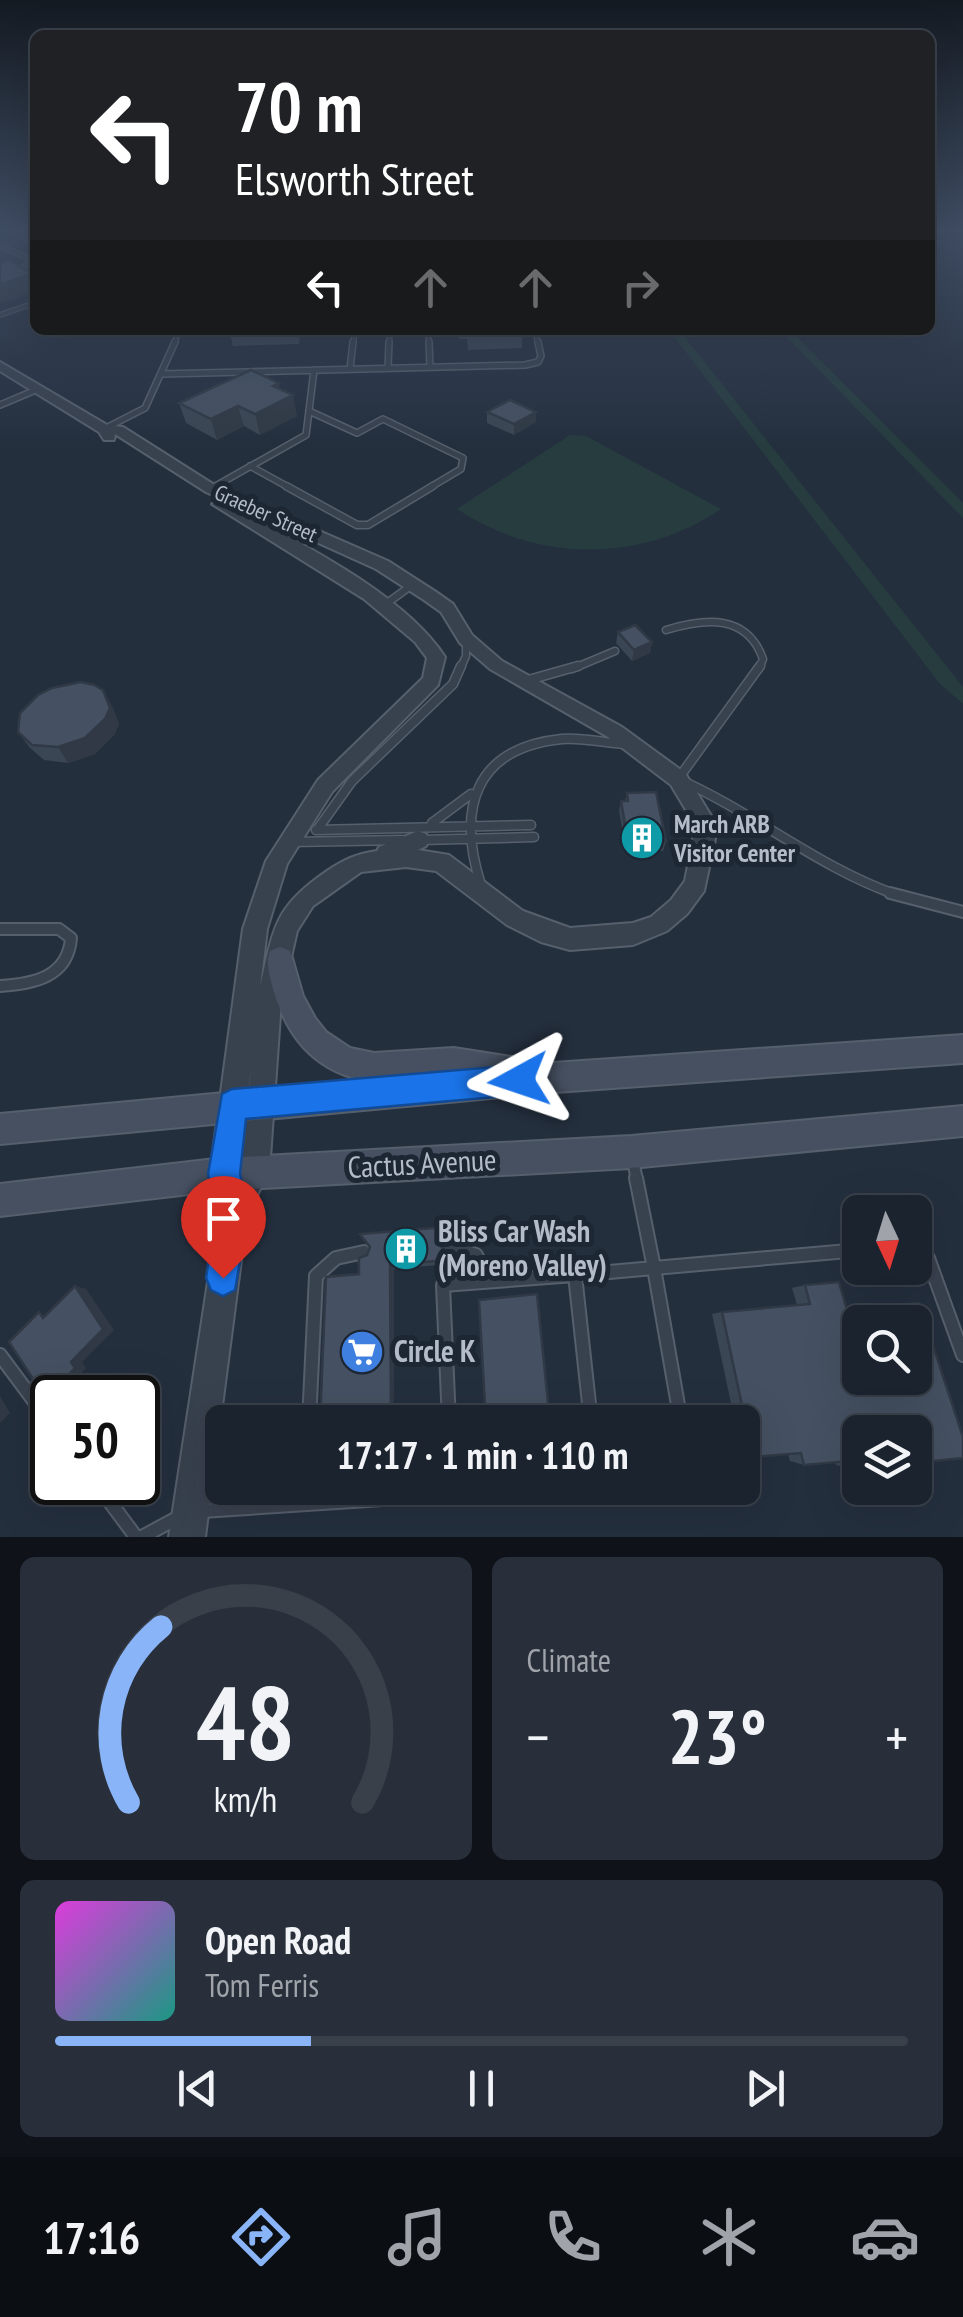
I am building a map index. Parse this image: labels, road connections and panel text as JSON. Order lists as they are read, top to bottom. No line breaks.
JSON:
{"streets":{"main road":["Cactus Avenue"],"street":["Graeber Street"]},"places":{"building":["March ARB Visitor Center","Bliss Car Wash (Moreno Valley)"],"supermarket":["Circle K"]},"north":"bottom","page":{"turn":["70 m","Elsworth Street"],"limit":"50","trip":"17:17 · 1 min · 110 m","tile":"Climate","heat":["−","23°","+"],"song":["Open Road","Tom Ferris"],"tabs":"17:16","gauge":["48","km/h"]}}
